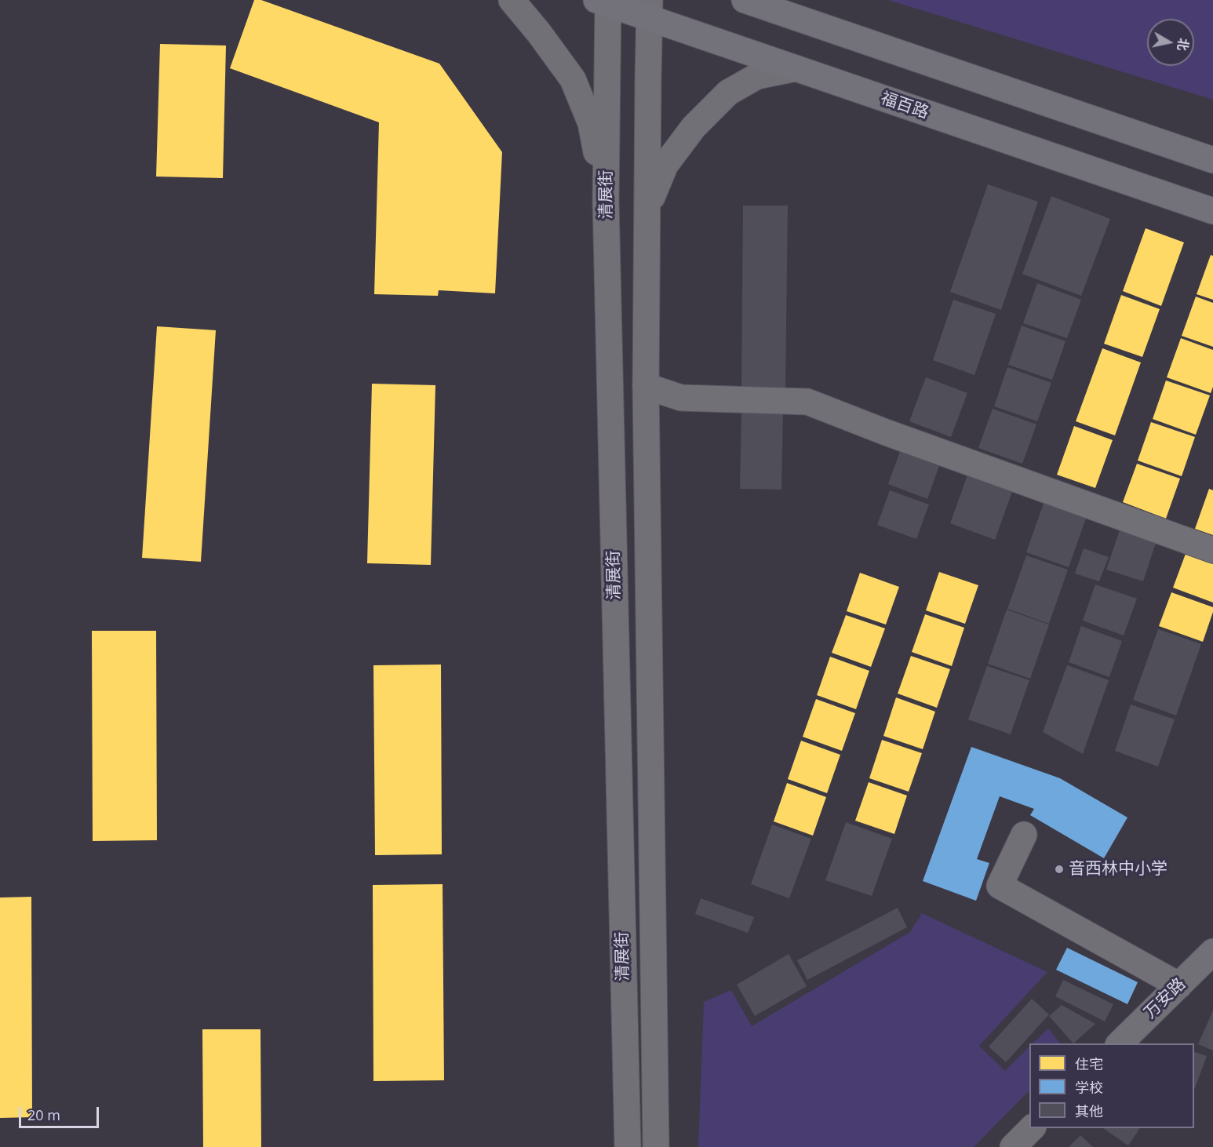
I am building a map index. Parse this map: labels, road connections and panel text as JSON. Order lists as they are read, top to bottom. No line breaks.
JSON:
{"streets":{"main road":["福百路"],"street":["清展街","万安路"]},"crossings":[["福百路","清展街"]],"places":["音西林中小学"],"legend":["住宅","学校","其他"],"scale_bar":"20 m","north":"right"}
